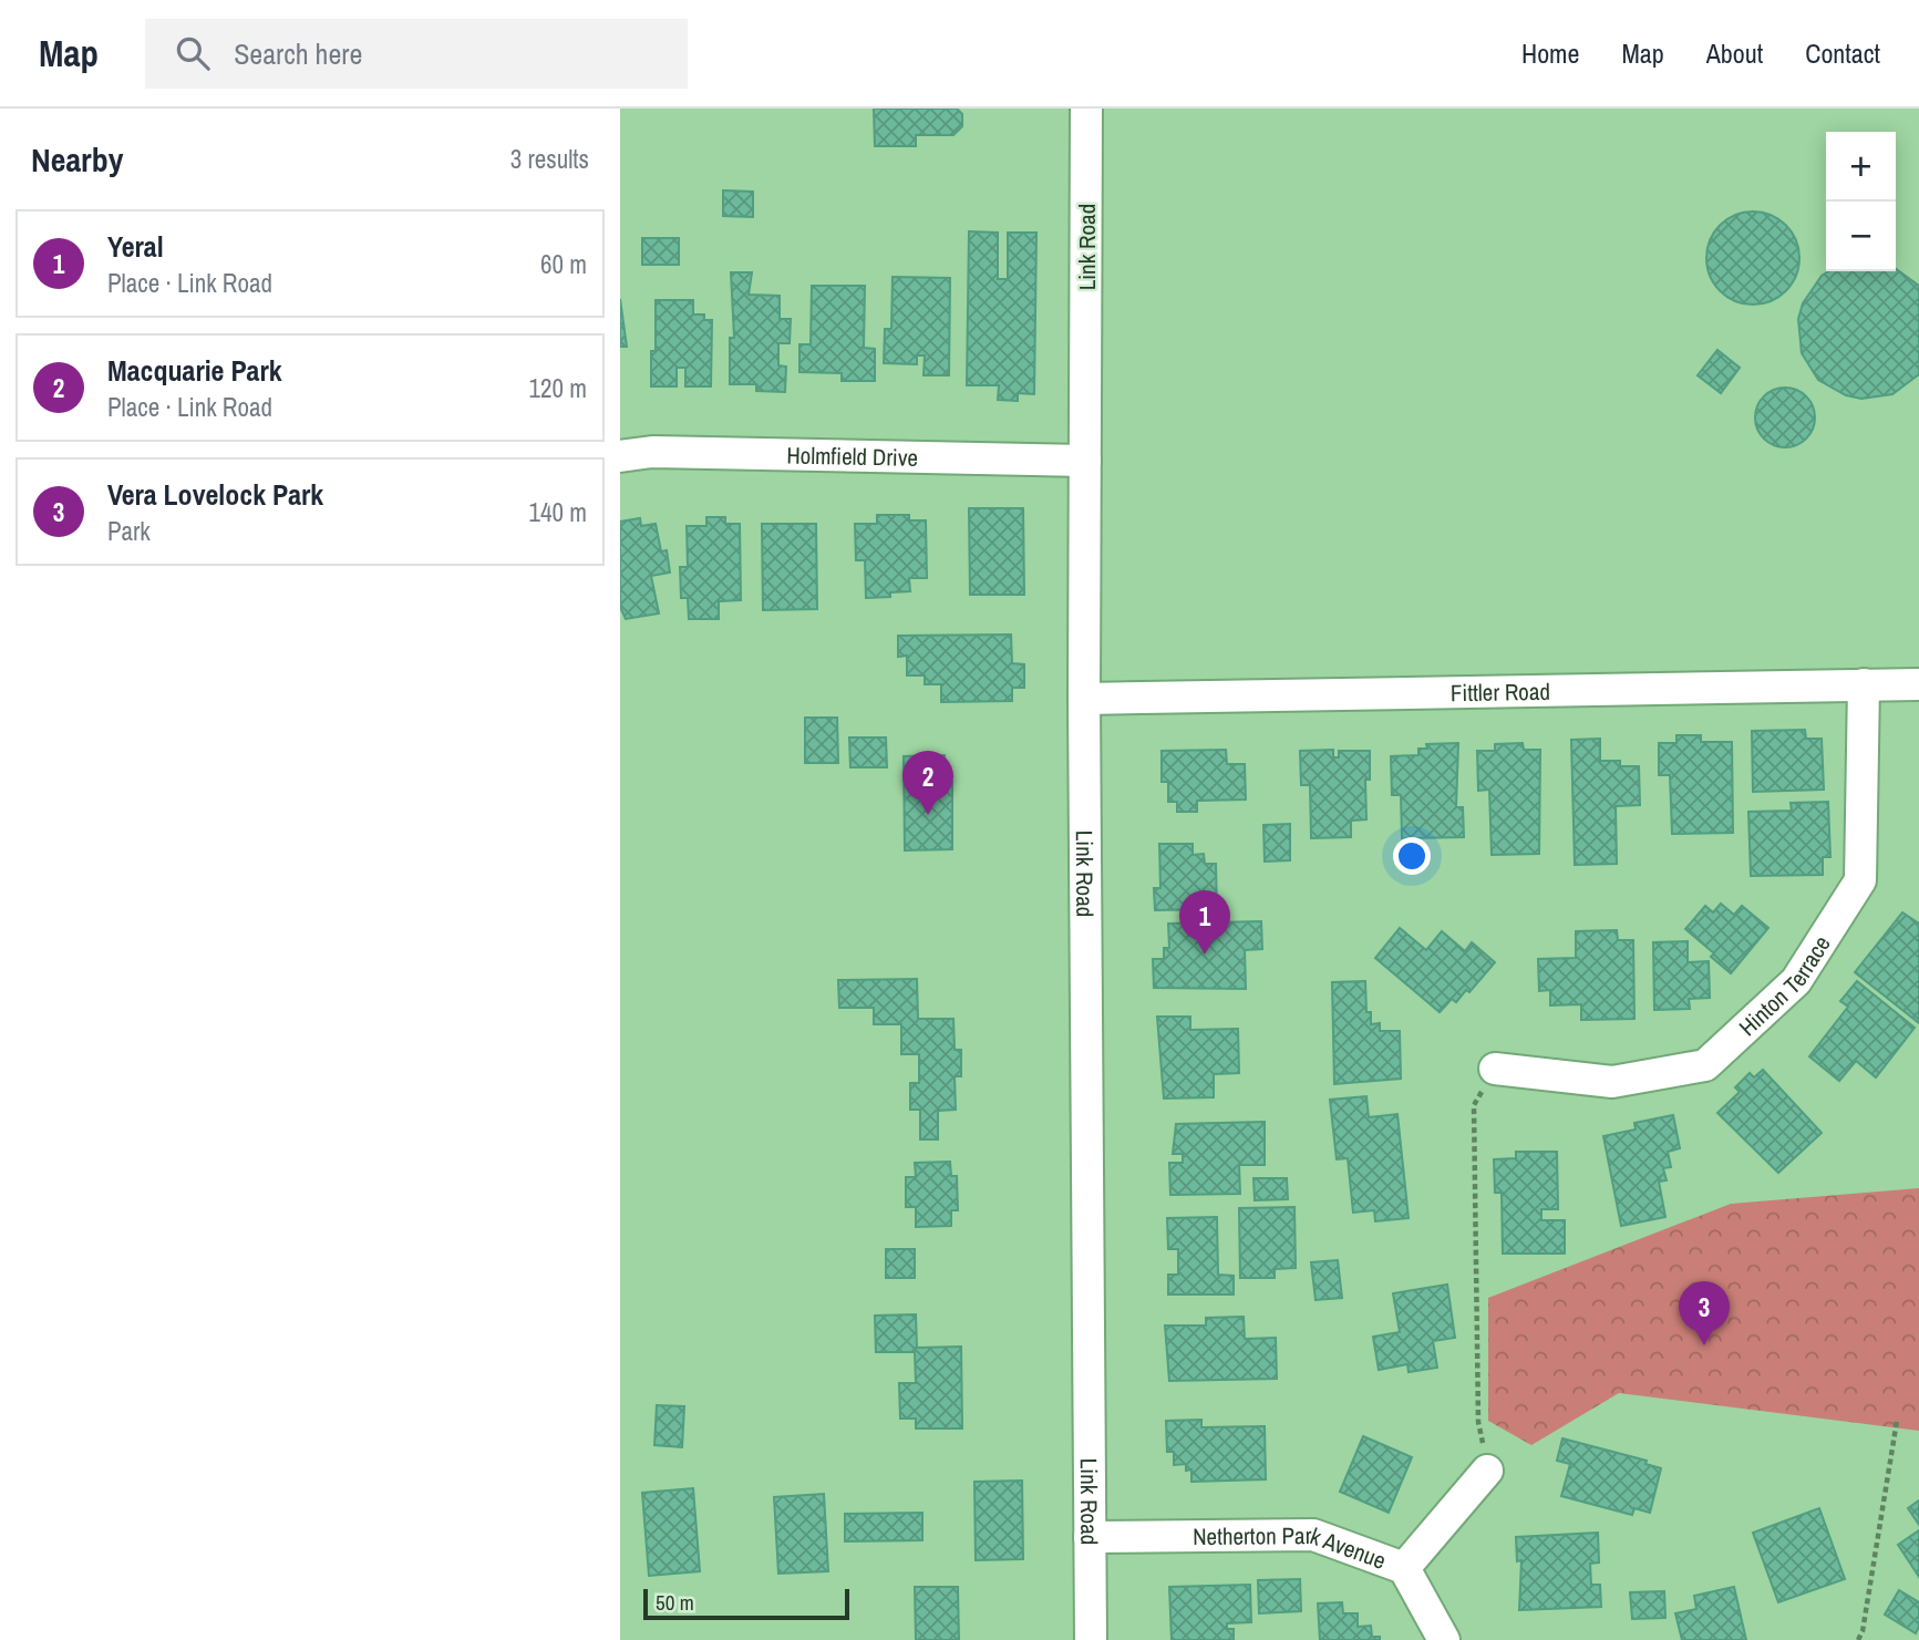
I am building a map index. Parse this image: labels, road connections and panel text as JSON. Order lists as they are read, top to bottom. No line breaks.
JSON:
{"streets":{"street":["Link Road","Holmfield Drive","Fittler Road","Hinton Terrace","Netherton Park Avenue"]},"crossings":[["Link Road","Holmfield Drive"],["Link Road","Fittler Road"],["Link Road","Netherton Park Avenue"],["Fittler Road","Hinton Terrace"]],"scale_bar":"50 m","page":{"header":"Map","search":"Search here","nav":["Home","Map","About","Contact"],"heading":["Nearby","3 results"],"map_buttons":["+","−"],"list":[{"mark":"1","name":"Yeral","note":"Place · Link Road","value":"60 m"},{"mark":"2","name":"Macquarie Park","note":"Place · Link Road","value":"120 m"},{"mark":"3","name":"Vera Lovelock Park","note":"Park","value":"140 m"}],"pins":["2","1","3"],"scale":"50 m"}}
